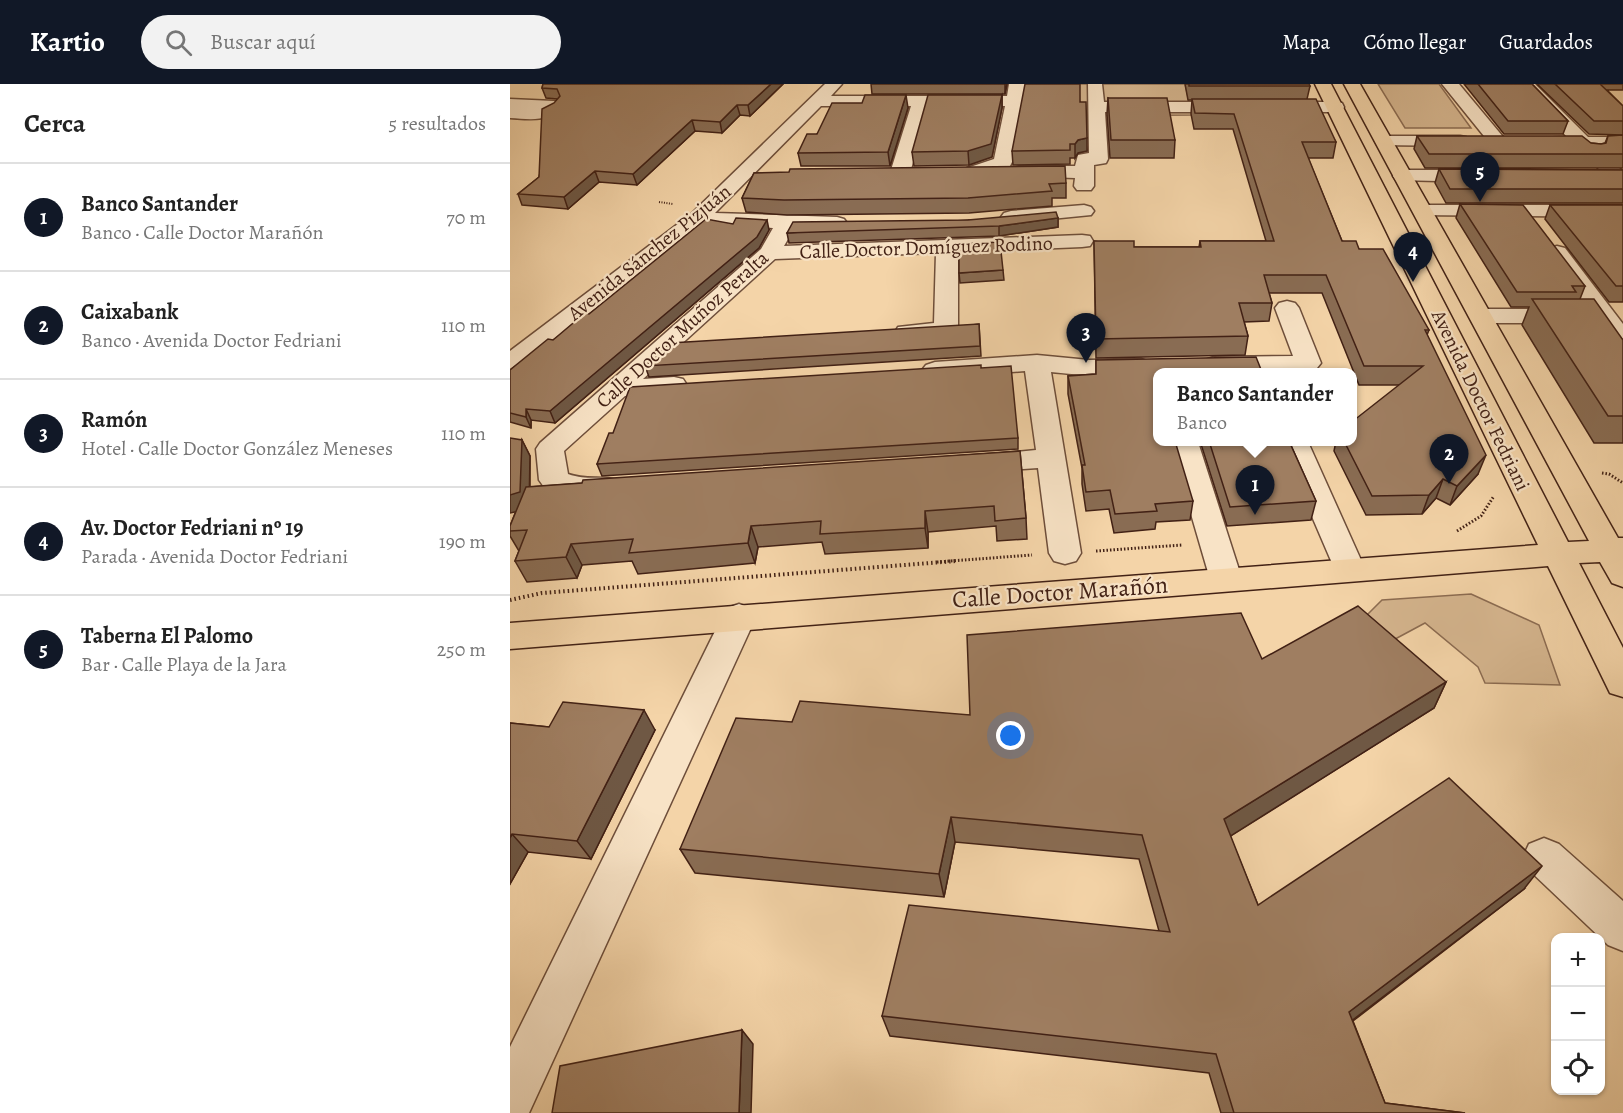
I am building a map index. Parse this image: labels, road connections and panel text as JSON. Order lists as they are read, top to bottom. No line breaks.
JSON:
{"streets":{"main road":["Avenida Doctor Fedriani","Calle Doctor Marañón"],"street":["Calle Doctor Domíguez Rodino","Avenida Sánchez Pizjuán","Calle Doctor Muñoz Peralta"]},"crossings":[["Calle Doctor Domíguez Rodino","Calle Doctor Muñoz Peralta"],["Avenida Sánchez Pizjuán","Calle Doctor Muñoz Peralta"],["Avenida Doctor Fedriani","Calle Doctor Marañón"]],"page":{"header":"Kartio","search":"Buscar aquí","nav":["Mapa","Cómo llegar","Guardados"],"heading":["Cerca","5 resultados"],"pins":["5","4","3","2","1"],"list":[{"mark":"1","name":"Banco Santander","note":"Banco · Calle Doctor Marañón","value":"70 m"},{"mark":"2","name":"Caixabank","note":"Banco · Avenida Doctor Fedriani","value":"110 m"},{"mark":"3","name":"Ramón","note":"Hotel · Calle Doctor González Meneses","value":"110 m"},{"mark":"4","name":"Av. Doctor Fedriani nº 19","note":"Parada · Avenida Doctor Fedriani","value":"190 m"},{"mark":"5","name":"Taberna El Palomo","note":"Bar · Calle Playa de la Jara","value":"250 m"}],"popup":["Banco Santander","Banco"],"map_buttons":["+","−"]}}
